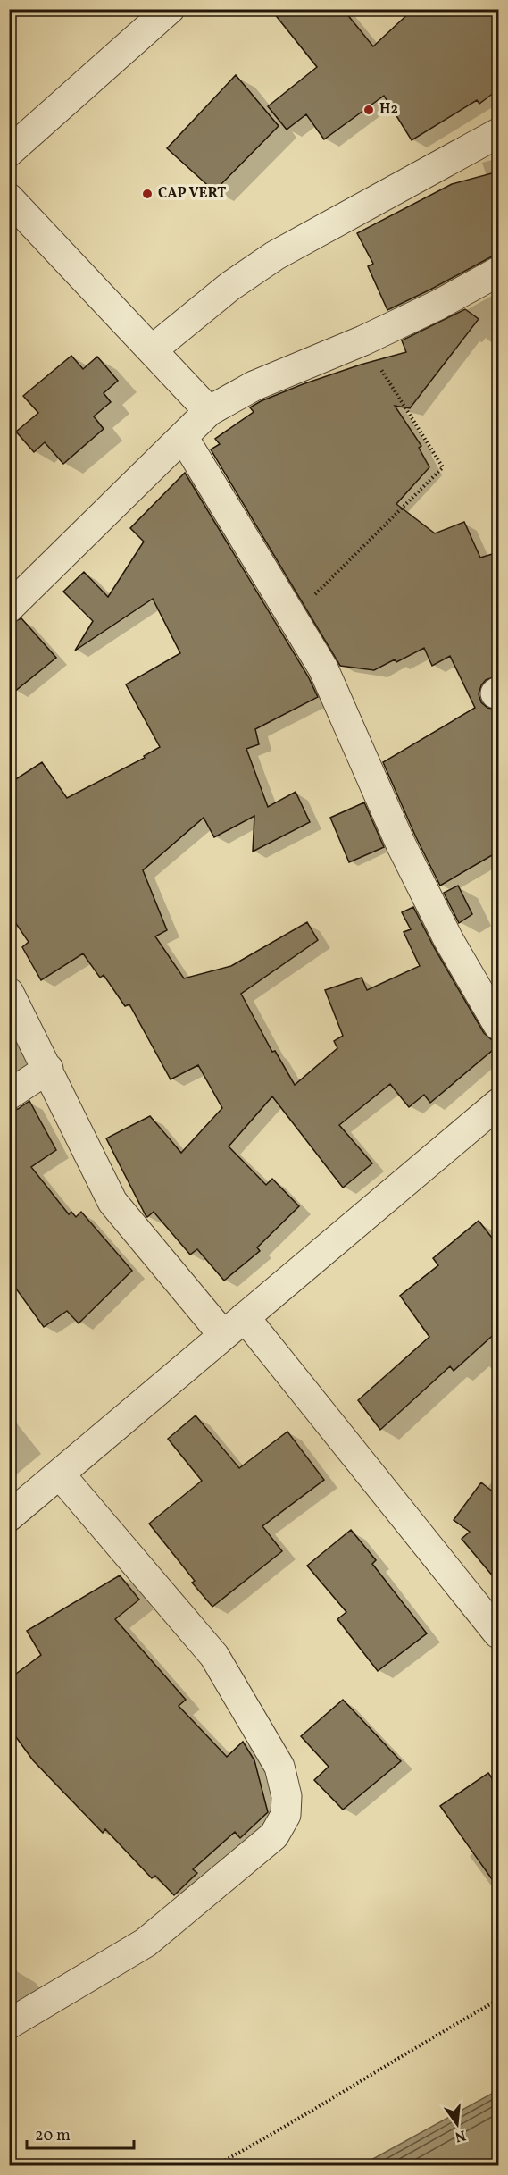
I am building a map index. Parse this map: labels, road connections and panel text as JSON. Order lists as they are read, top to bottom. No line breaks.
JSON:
{"places":["H2","CAP VERT"],"scale_bar":"20 m","north":"bottom"}
